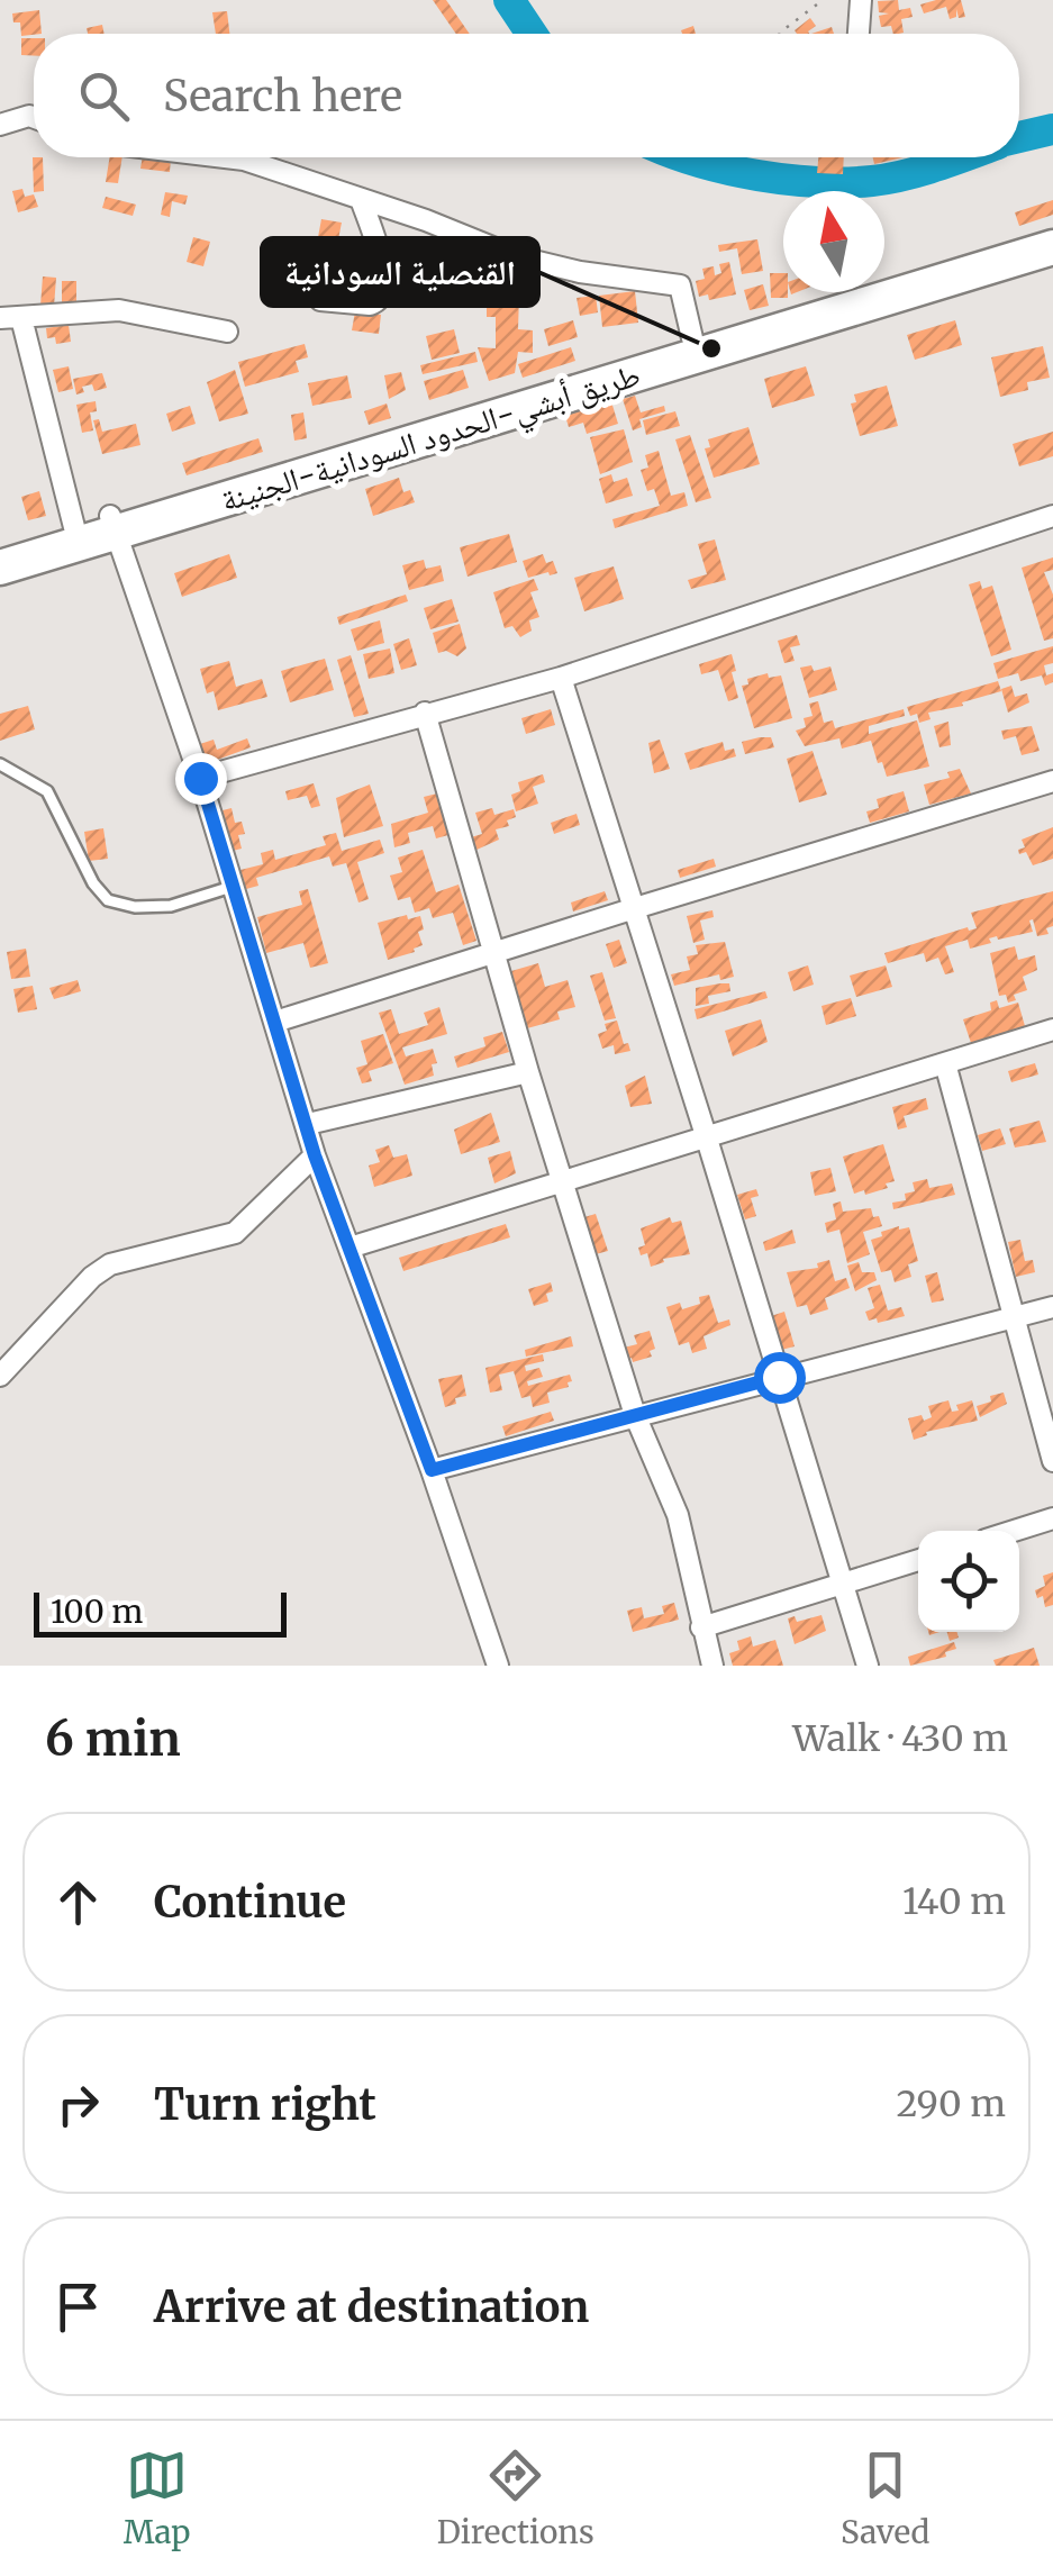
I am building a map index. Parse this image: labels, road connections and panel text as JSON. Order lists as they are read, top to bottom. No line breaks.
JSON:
{"streets":{"highway":["طريق أبشي-الحدود السودانية-الجنينة"]},"places":["القنصلية السودانية"],"scale_bar":"100 m","north":"top","page":{"search":"Search here","scale":"100 m","heading":["6 min","Walk · 430 m"],"list":[["Continue","140 m"],["Turn right","290 m"],"Arrive at destination"],"nav":["Map","Directions","Saved"]}}
